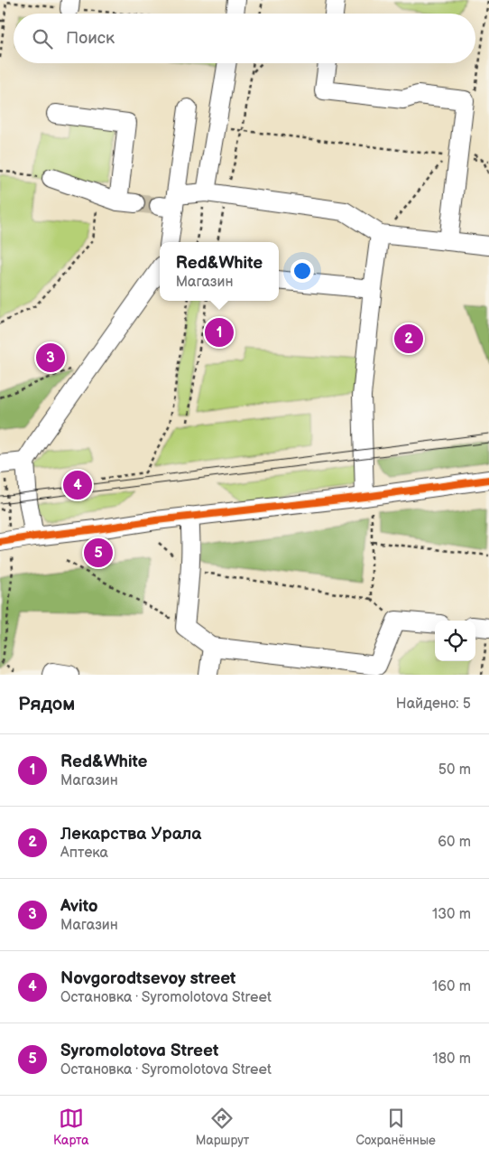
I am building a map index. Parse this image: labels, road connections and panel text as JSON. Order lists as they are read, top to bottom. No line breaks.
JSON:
{"page":{"search":"Поиск","popup":["Red&White","Магазин"],"pins":["1","2","3","4","5"],"heading":["Рядом","Найдено: 5"],"list":[{"mark":"1","name":"Red&White","note":"Магазин","value":"50 m"},{"mark":"2","name":"Лекарства Урала","note":"Аптека","value":"60 m"},{"mark":"3","name":"Avito","note":"Магазин","value":"130 m"},{"mark":"4","name":"Novgorodtsevoy street","note":"Остановка · Syromolotova Street","value":"160 m"},{"mark":"5","name":"Syromolotova Street","note":"Остановка · Syromolotova Street","value":"180 m"}],"nav":["Карта","Маршрут","Сохранённые"]}}
